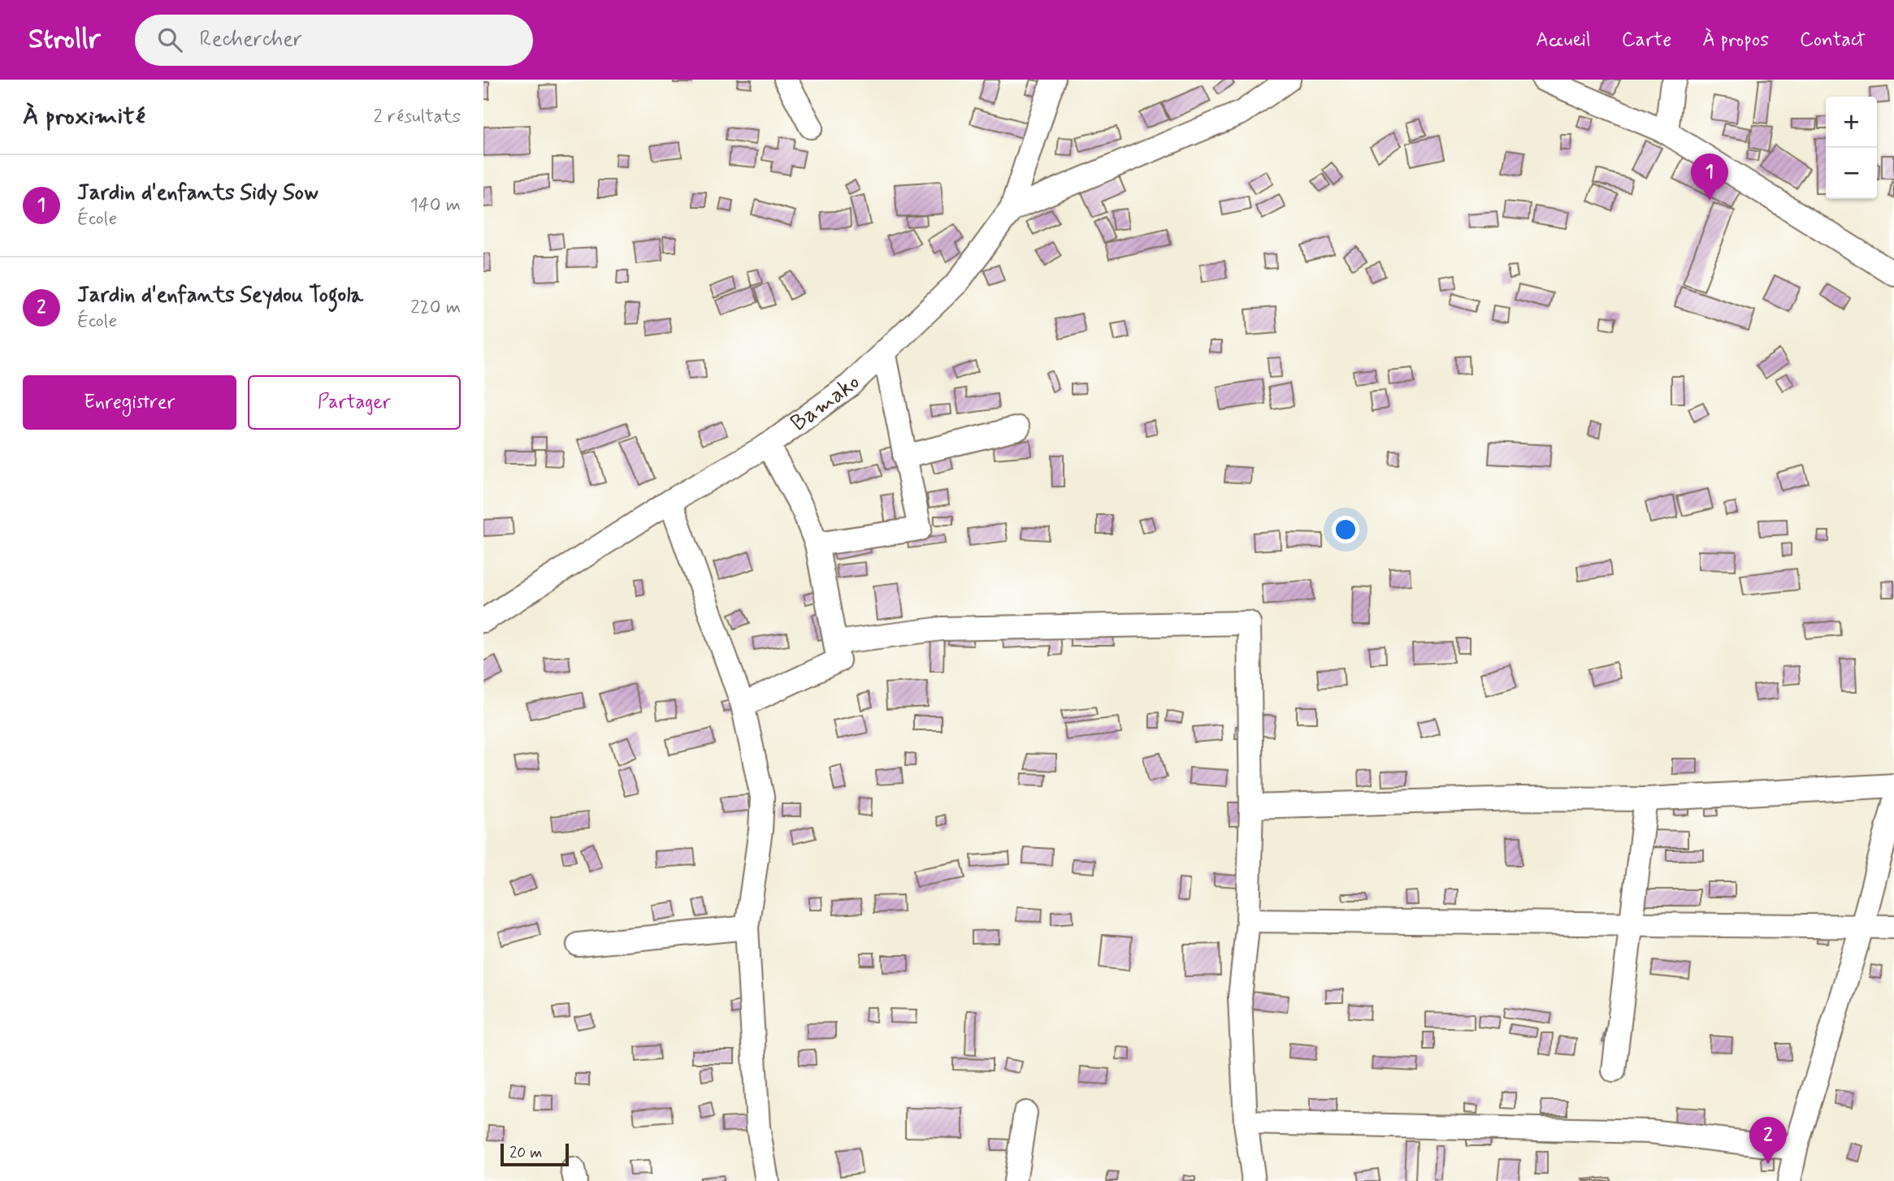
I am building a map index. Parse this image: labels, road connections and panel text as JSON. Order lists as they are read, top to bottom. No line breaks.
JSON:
{"streets":{"street":["Bamako"]},"scale_bar":"20 m","page":{"header":"Strollr","search":"Rechercher","nav":["Accueil","Carte","À propos","Contact"],"heading":["À proximité","2 résultats"],"map_buttons":["+","−"],"list":[{"mark":"1","name":"Jardin d'enfants Sidy Sow","note":"École","value":"140 m"},{"mark":"2","name":"Jardin d'enfants Seydou Togola","note":"École","value":"220 m"}],"pins":["1","2"],"buttons":["Enregistrer","Partager"],"scale":"20 m"}}
